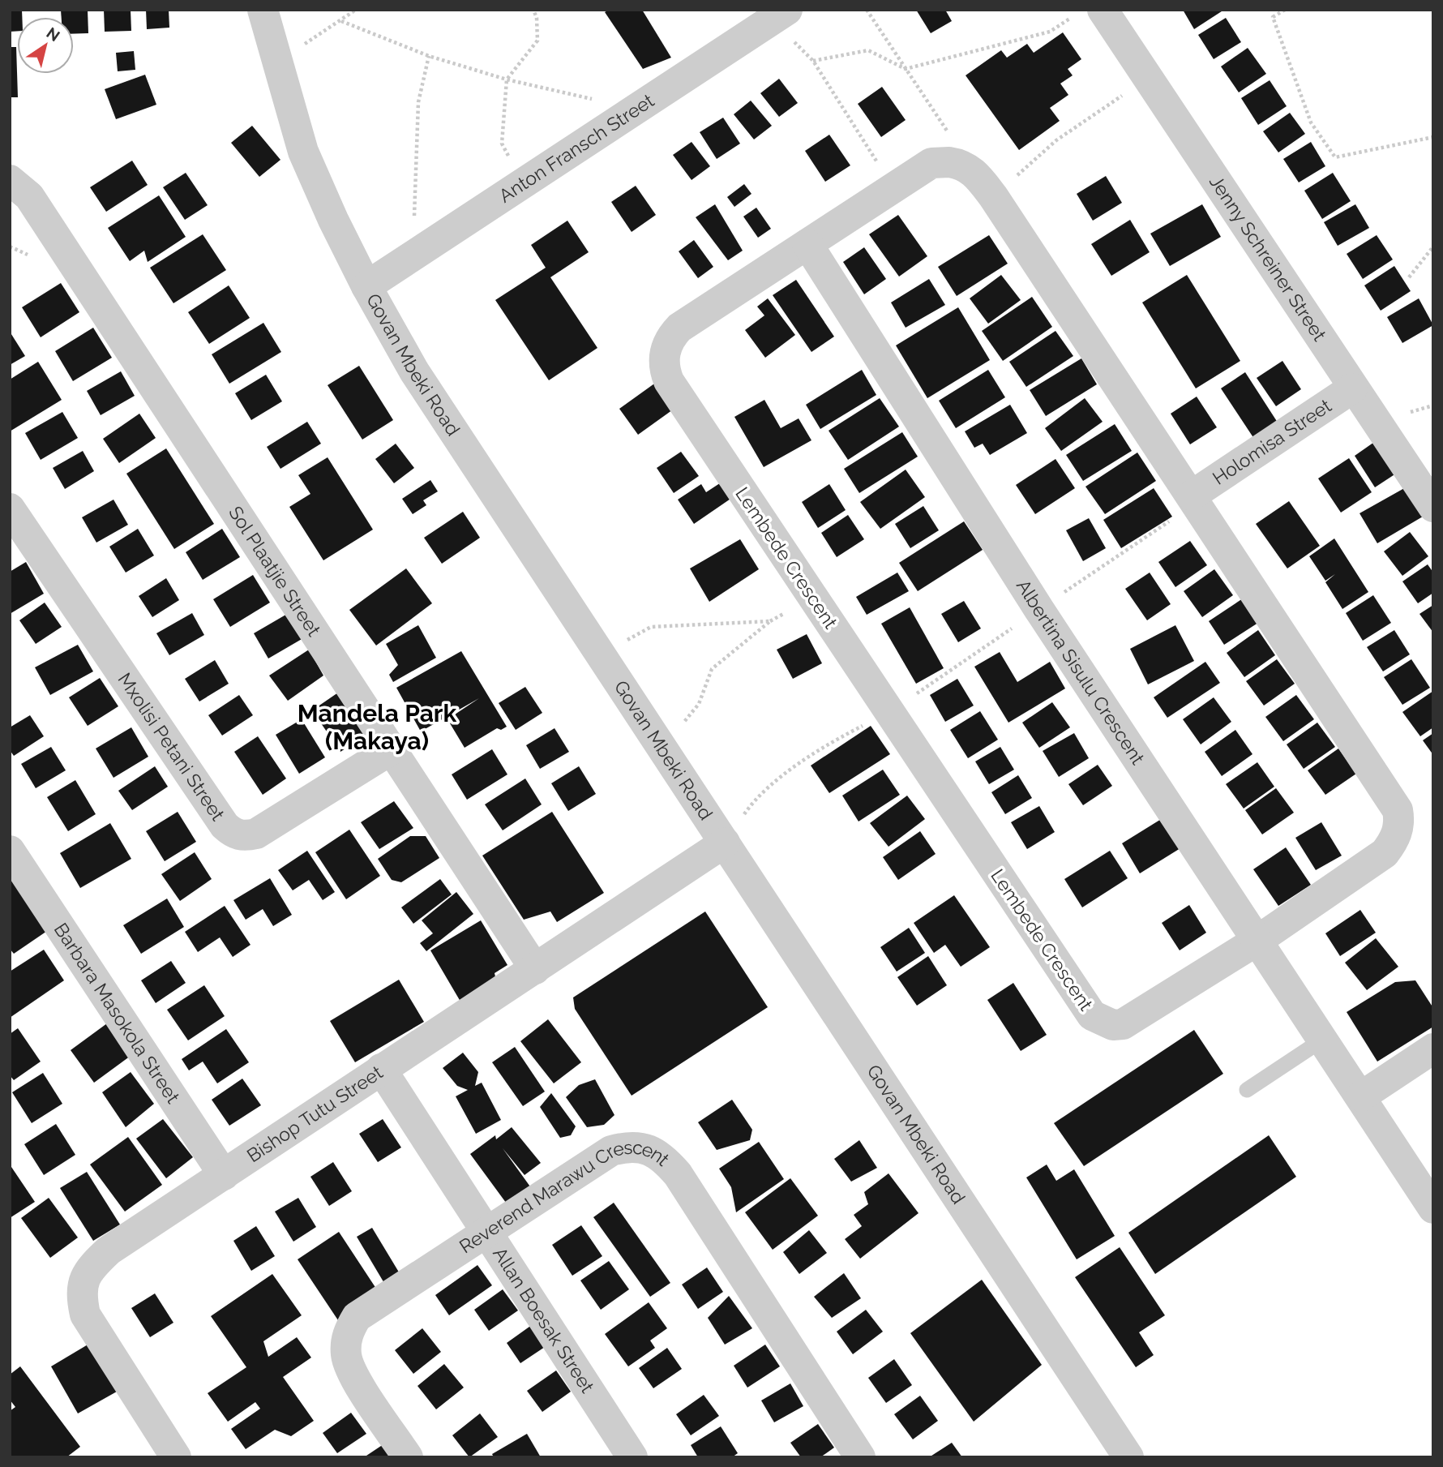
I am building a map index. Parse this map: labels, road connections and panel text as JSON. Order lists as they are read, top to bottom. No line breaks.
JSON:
{"streets":{"street":["Anton Fransch Street","Jenny Schreiner Street","Govan Mbeki Road","Holomisa Street","Lembede Crescent","Sol Plaatjie Street","Albertina Sisulu Crescent","Mxolisi Petani Street","Barbara Masokola Street","Bishop Tutu Street","Reverend Marawu Crescent","Allan Boesak Street"]},"crossings":[["Anton Fransch Street","Govan Mbeki Road"],["Jenny Schreiner Street","Holomisa Street"],["Govan Mbeki Road","Bishop Tutu Street"],["Holomisa Street","Lembede Crescent"],["Lembede Crescent","Albertina Sisulu Crescent"],["Sol Plaatjie Street","Mxolisi Petani Street"],["Sol Plaatjie Street","Bishop Tutu Street"],["Barbara Masokola Street","Bishop Tutu Street"],["Bishop Tutu Street","Allan Boesak Street"],["Reverend Marawu Crescent","Allan Boesak Street"]],"districts":["Mandela Park (Makaya)"],"north":"top right"}
